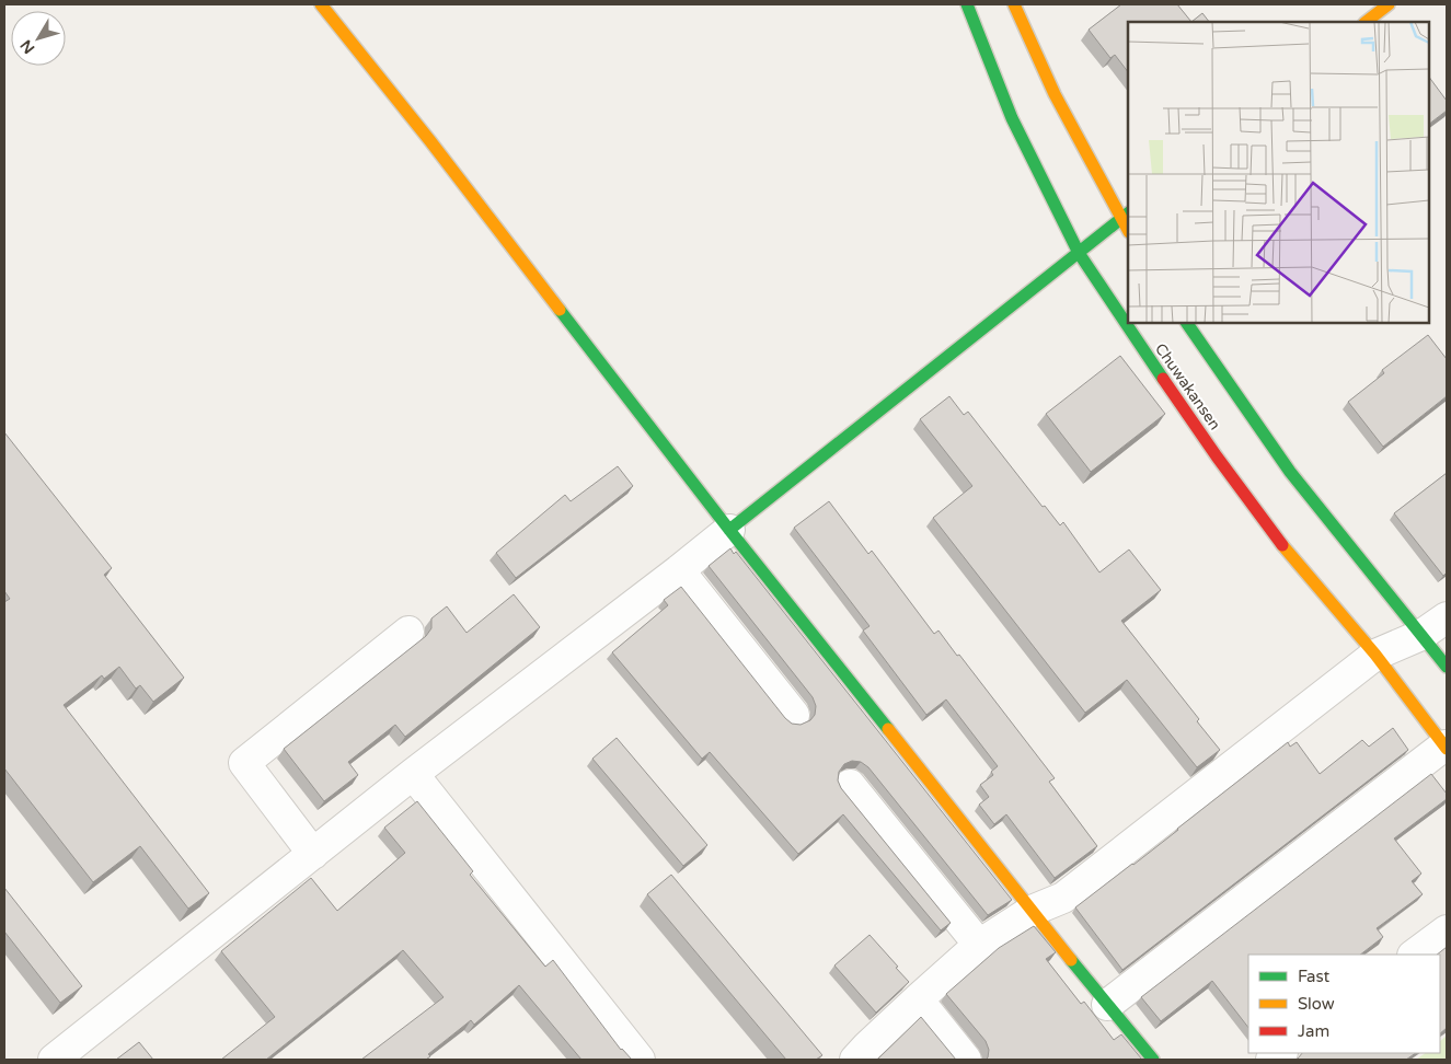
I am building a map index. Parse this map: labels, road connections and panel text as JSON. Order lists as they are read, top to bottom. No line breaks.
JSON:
{"streets":{"street":["Chuwakansen"]},"legend":["Fast","Slow","Jam"],"north":"bottom left"}
